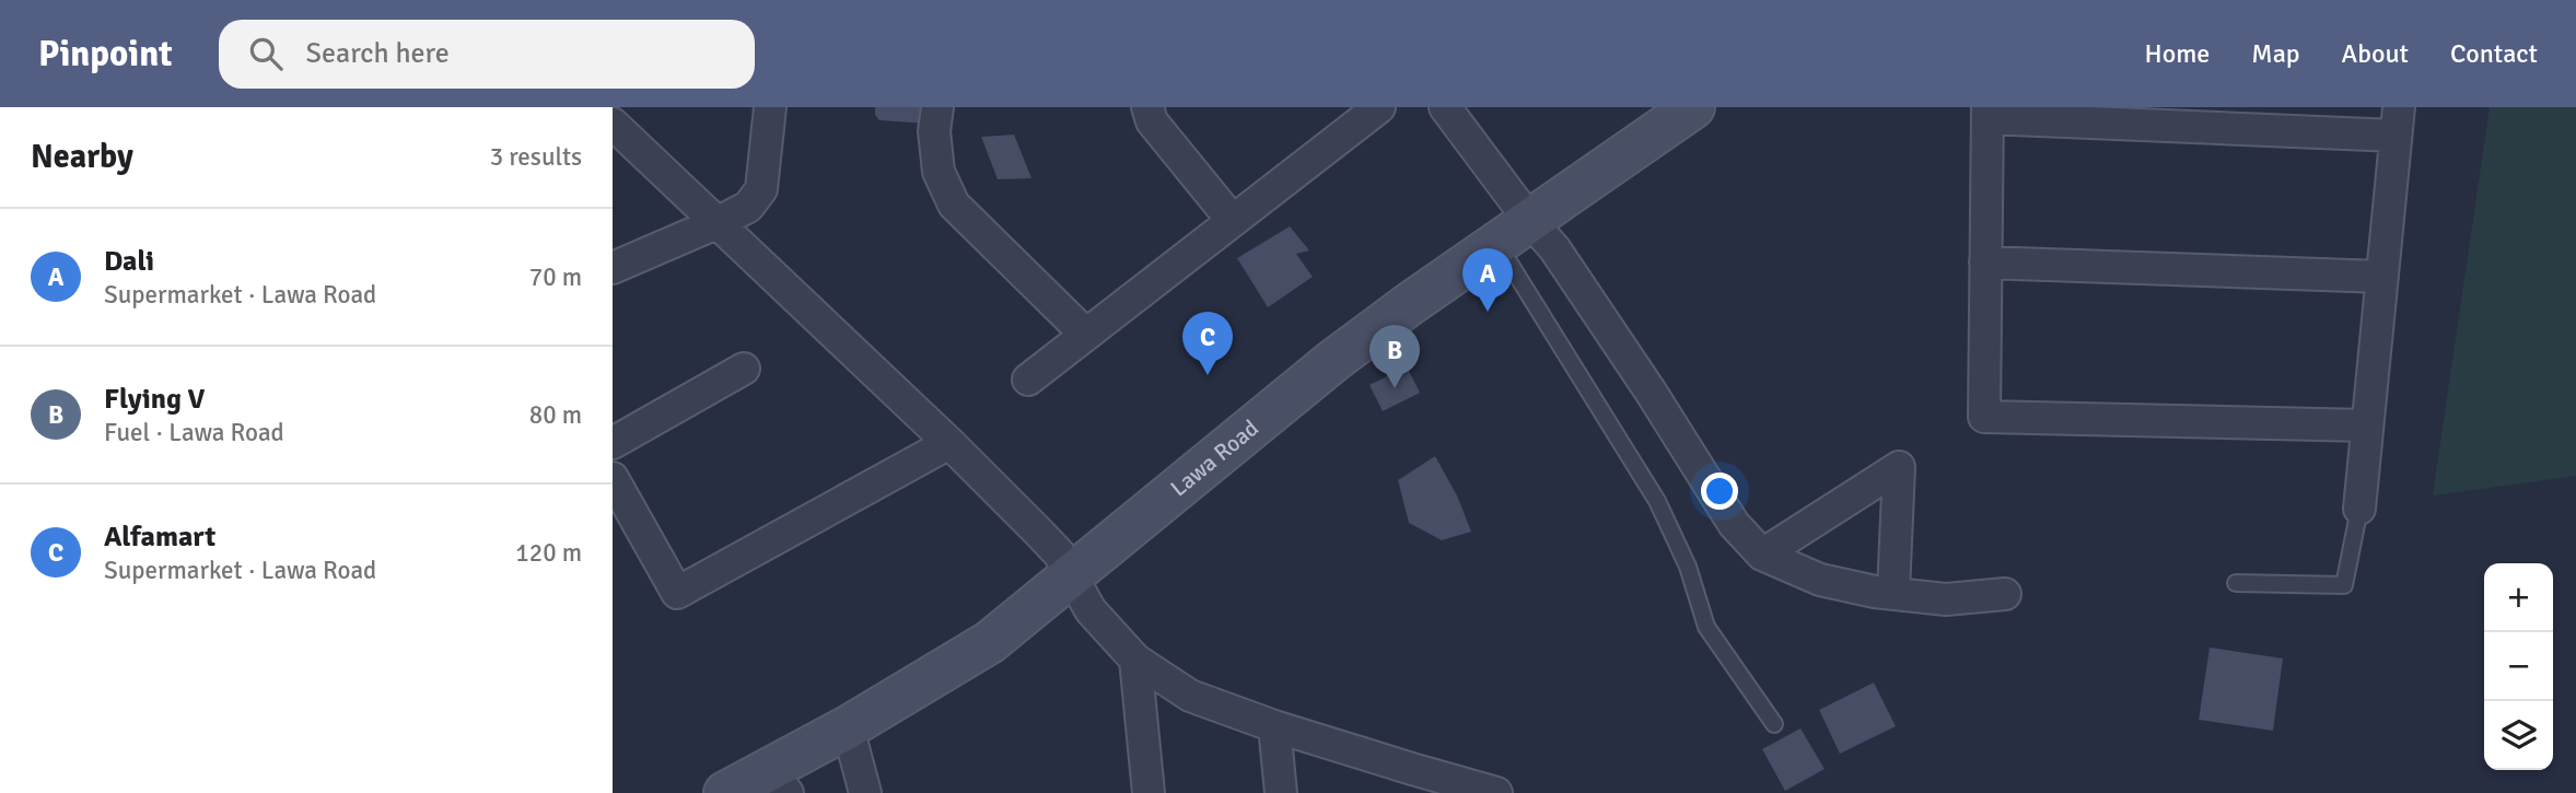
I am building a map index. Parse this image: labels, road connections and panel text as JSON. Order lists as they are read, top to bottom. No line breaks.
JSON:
{"streets":{"main road":["Lawa Road"]},"page":{"header":"Pinpoint","search":"Search here","nav":["Home","Map","About","Contact"],"heading":["Nearby","3 results"],"list":[{"mark":"A","name":"Dali","note":"Supermarket · Lawa Road","value":"70 m"},{"mark":"B","name":"Flying V","note":"Fuel · Lawa Road","value":"80 m"},{"mark":"C","name":"Alfamart","note":"Supermarket · Lawa Road","value":"120 m"}],"pins":["A","C","B"],"map_buttons":["+","−"]}}
